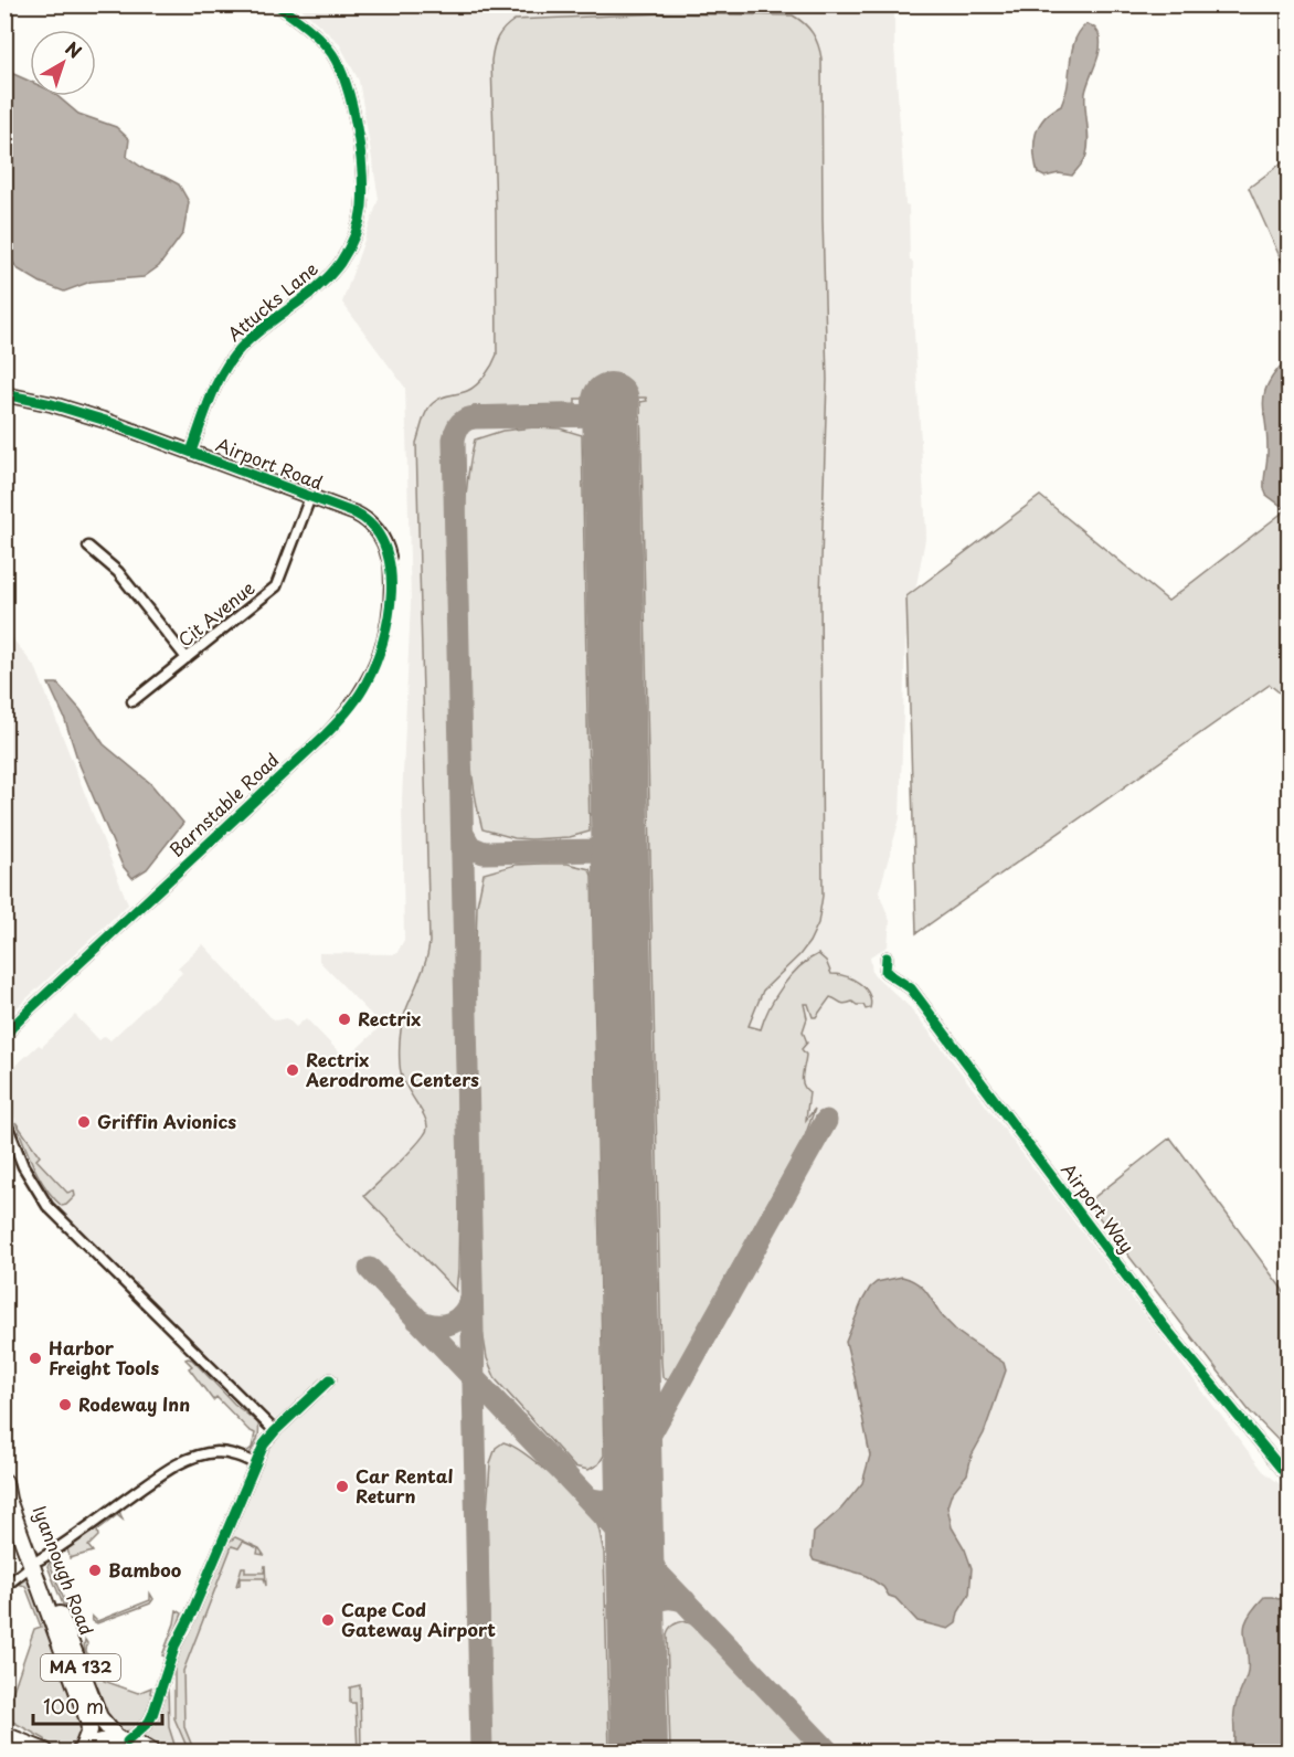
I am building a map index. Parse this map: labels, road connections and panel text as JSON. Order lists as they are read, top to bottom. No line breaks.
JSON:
{"streets":{"main road":["Iyannough Road","MA 132"],"street":["Attucks Lane","Airport Road","Cit Avenue","Barnstable Road","Airport Way"]},"crossings":[["Attucks Lane","Airport Road"],["Airport Road","Cit Avenue"],["Airport Road","Barnstable Road"]],"places":["Rectrix","Rectrix Aerodrome Centers","Griffin Avionics","Harbor Freight Tools","Rodeway Inn","Car Rental Return","Bamboo","Cape Cod Gateway Airport"],"scale_bar":"100 m","north":"top right"}
